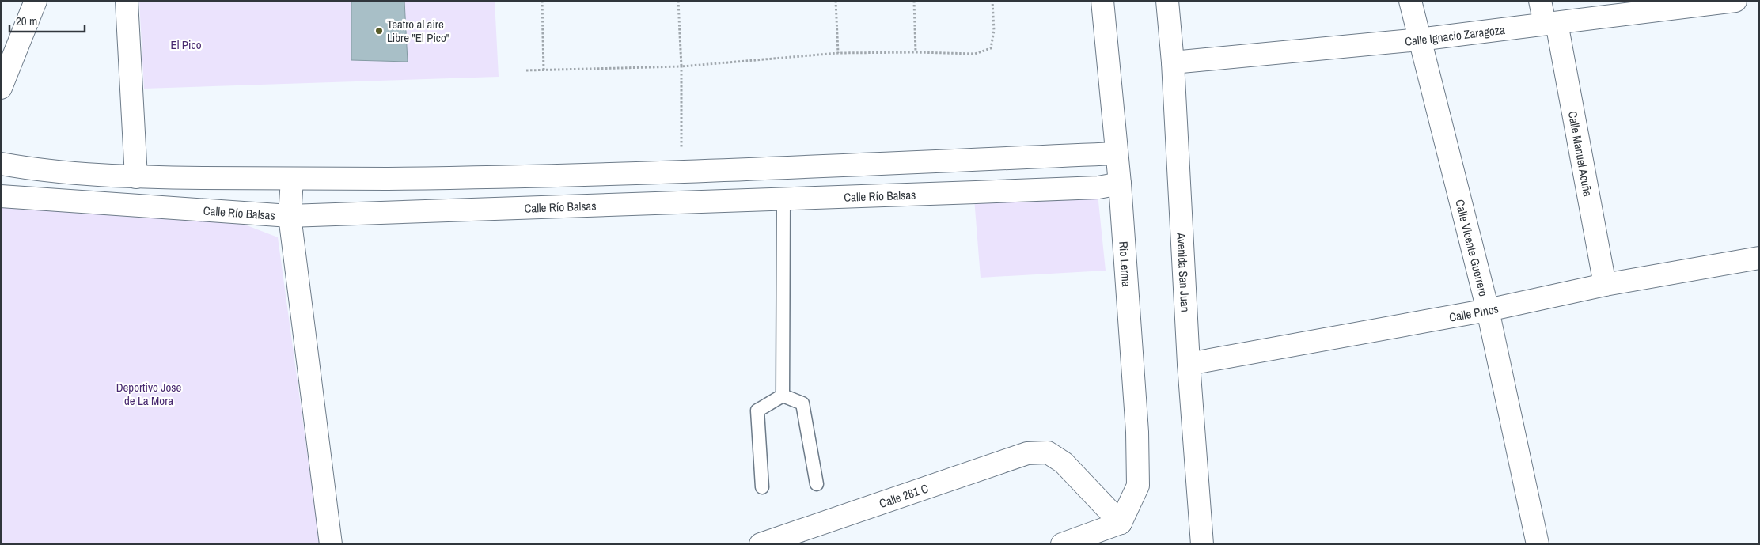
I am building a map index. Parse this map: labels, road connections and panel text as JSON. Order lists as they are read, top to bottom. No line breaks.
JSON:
{"streets":{"street":["Calle Ignacio Zaragoza","Calle Manuel Acuña","Calle Río Balsas","Calle Vicente Guerrero","Río Lerma","Avenida San Juan","Calle Pinos","Calle 281 C"]},"crossings":[["Calle Ignacio Zaragoza","Calle Manuel Acuña"],["Calle Ignacio Zaragoza","Calle Vicente Guerrero"],["Calle Ignacio Zaragoza","Avenida San Juan"],["Calle Manuel Acuña","Calle Pinos"],["Calle Río Balsas","Río Lerma"],["Calle Vicente Guerrero","Calle Pinos"],["Río Lerma","Calle 281 C"],["Avenida San Juan","Calle Pinos"]],"parks":["El Pico","Deportivo Jose de La Mora"],"places":["Teatro al aire Libre \"El Pico\""],"scale_bar":"20 m"}
